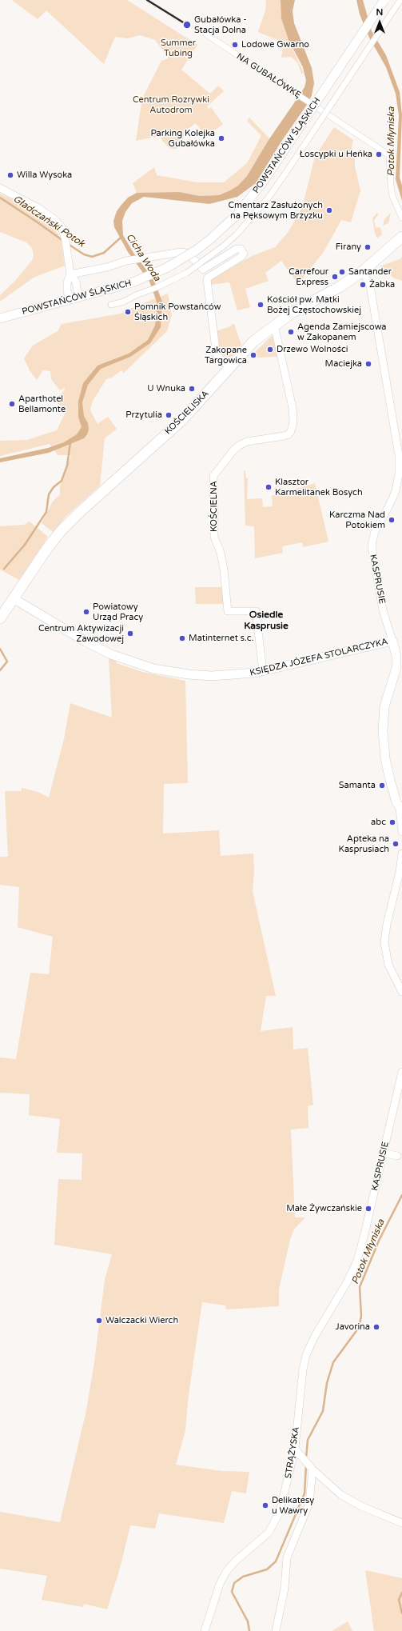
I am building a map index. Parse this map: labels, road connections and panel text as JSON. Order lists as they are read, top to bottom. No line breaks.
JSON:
{"streets":{"main road":["KOŚCIELISKA"],"street":["NA GUBAŁÓWKĘ","POWSTAŃCÓW ŚLĄSKICH","KOŚCIELNA","KASPRUSIE","KSIĘDZA JÓZEFA STOLARCZYKA","STRĄŻYSKA"]},"crossings":[["KOŚCIELISKA","KOŚCIELNA"],["KOŚCIELISKA","KASPRUSIE"],["KOŚCIELISKA","KSIĘDZA JÓZEFA STOLARCZYKA"],["KOŚCIELNA","KSIĘDZA JÓZEFA STOLARCZYKA"],["KASPRUSIE","KSIĘDZA JÓZEFA STOLARCZYKA"],["KASPRUSIE","STRĄŻYSKA"]],"districts":["Osiedle Kasprusie"],"water":["Potok Młyniska","Gładczański Potok","Cicha Woda"],"parks":["Summer Tubing","Centrum Rozrywki Autodrom"],"places":["Gubałówka - Stacja Dolna","Lodowe Gwarno","Parking Kolejka Gubałówka","Łoscypki u Heńka","Willa Wysoka","Cmentarz Zasłużonych na Pęksowym Brzyzku","Firany","Santander","Carrefour Express","Żabka","Kościół pw. Matki Bożej Częstochowskiej","Pomnik Powstańców Śląskich","Agenda Zamiejscowa w Zakopanem","Drzewo Wolności","Zakopane Targowica","Maciejka","U Wnuka","Aparthotel Bellamonte","Przytulia","Klasztor Karmelitanek Bosych","Karczma Nad Potokiem","Powiatowy Urząd Pracy","Centrum Aktywizacji Zawodowej","Matinternet s.c.","Samanta","abc","Apteka na Kasprusiach","Małe Żywczańskie","Walczacki Wierch","Javorina","Delikatesy u Wawry"],"north":"top"}
